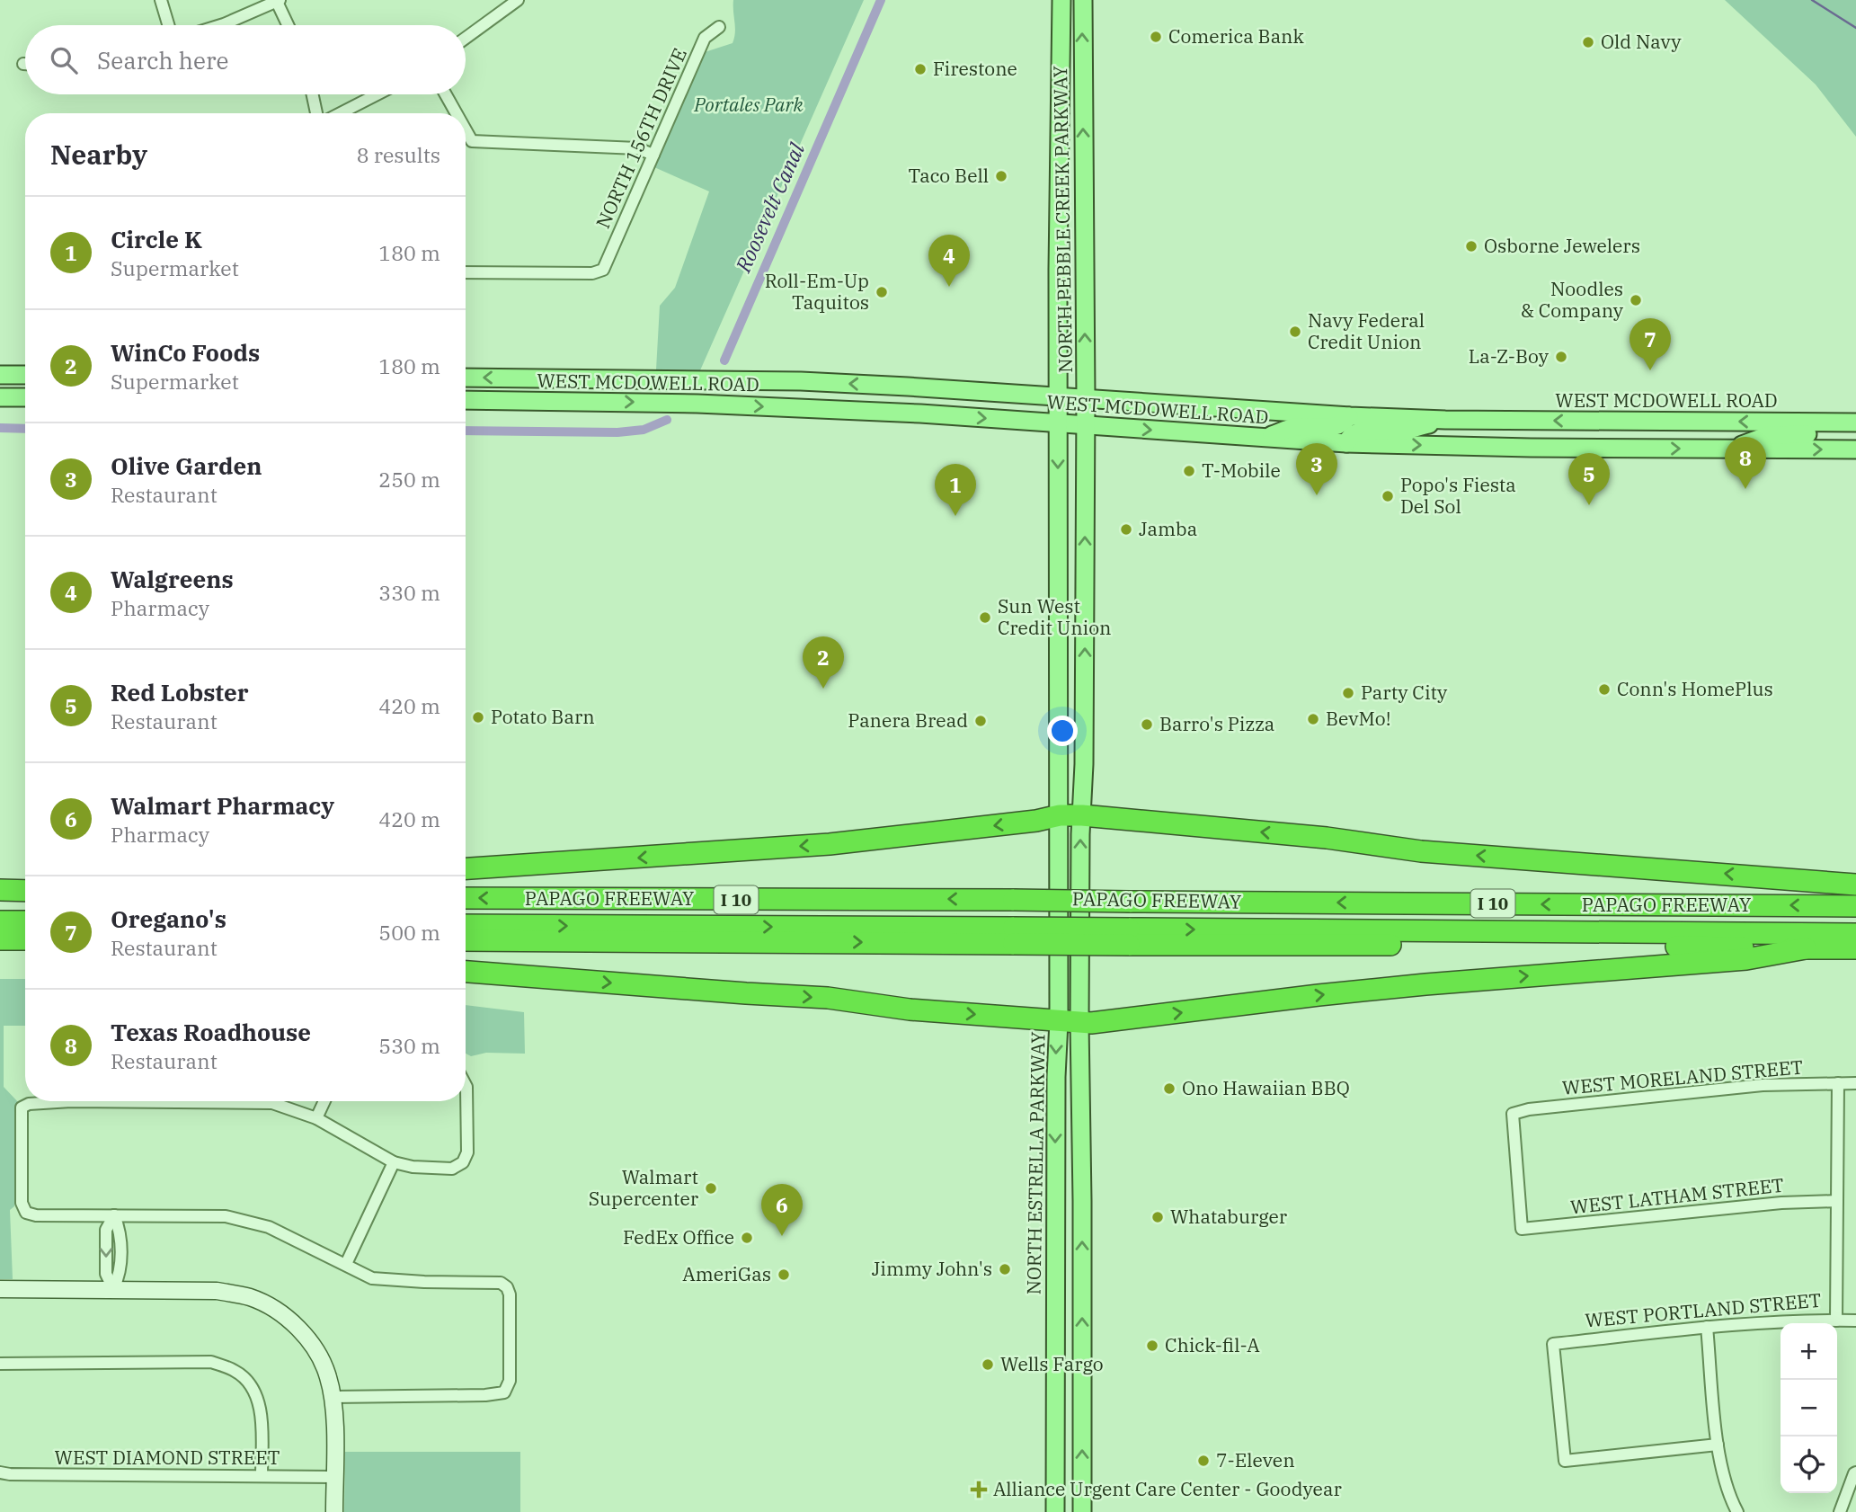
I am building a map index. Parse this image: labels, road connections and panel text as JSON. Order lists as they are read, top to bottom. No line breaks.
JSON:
{"streets":{"highway":["PAPAGO FREEWAY","I 10"],"main road":["NORTH PEBBLE CREEK PARKWAY","WEST MCDOWELL ROAD","NORTH ESTRELLA PARKWAY"],"street":["NORTH 156TH DRIVE","WEST MORELAND STREET","WEST LATHAM STREET","WEST PORTLAND STREET","WEST DIAMOND STREET"]},"crossings":[["NORTH PEBBLE CREEK PARKWAY","WEST MCDOWELL ROAD"],["NORTH PEBBLE CREEK PARKWAY","NORTH ESTRELLA PARKWAY"],["WEST MORELAND STREET","WEST LATHAM STREET"]],"water":["Roosevelt Canal"],"parks":["Portales Park"],"places":{"other":["Comerica Bank","Old Navy","Firestone","Taco Bell","Osborne Jewelers","Roll-Em-Up Taquitos","Noodles & Company","Navy Federal Credit Union","La-Z-Boy","T-Mobile","Popo's Fiesta Del Sol","Jamba","Sun West Credit Union","Conn's HomePlus","Party City","Potato Barn","BevMo!","Panera Bread","Barro's Pizza","Ono Hawaiian BBQ","Walmart Supercenter","Whataburger","FedEx Office","Jimmy John's","AmeriGas","Chick-fil-A","Wells Fargo","7-Eleven"],"health":["Alliance Urgent Care Center - Goodyear"]},"page":{"search":"Search here","heading":["Nearby","8 results"],"list":[{"mark":"1","name":"Circle K","note":"Supermarket","value":"180 m"},{"mark":"2","name":"WinCo Foods","note":"Supermarket","value":"180 m"},{"mark":"3","name":"Olive Garden","note":"Restaurant","value":"250 m"},{"mark":"4","name":"Walgreens","note":"Pharmacy","value":"330 m"},{"mark":"5","name":"Red Lobster","note":"Restaurant","value":"420 m"},{"mark":"6","name":"Walmart Pharmacy","note":"Pharmacy","value":"420 m"},{"mark":"7","name":"Oregano's","note":"Restaurant","value":"500 m"},{"mark":"8","name":"Texas Roadhouse","note":"Restaurant","value":"530 m"}],"pins":["4","7","8","3","5","1","2","6"],"map_buttons":["+","−"]}}
